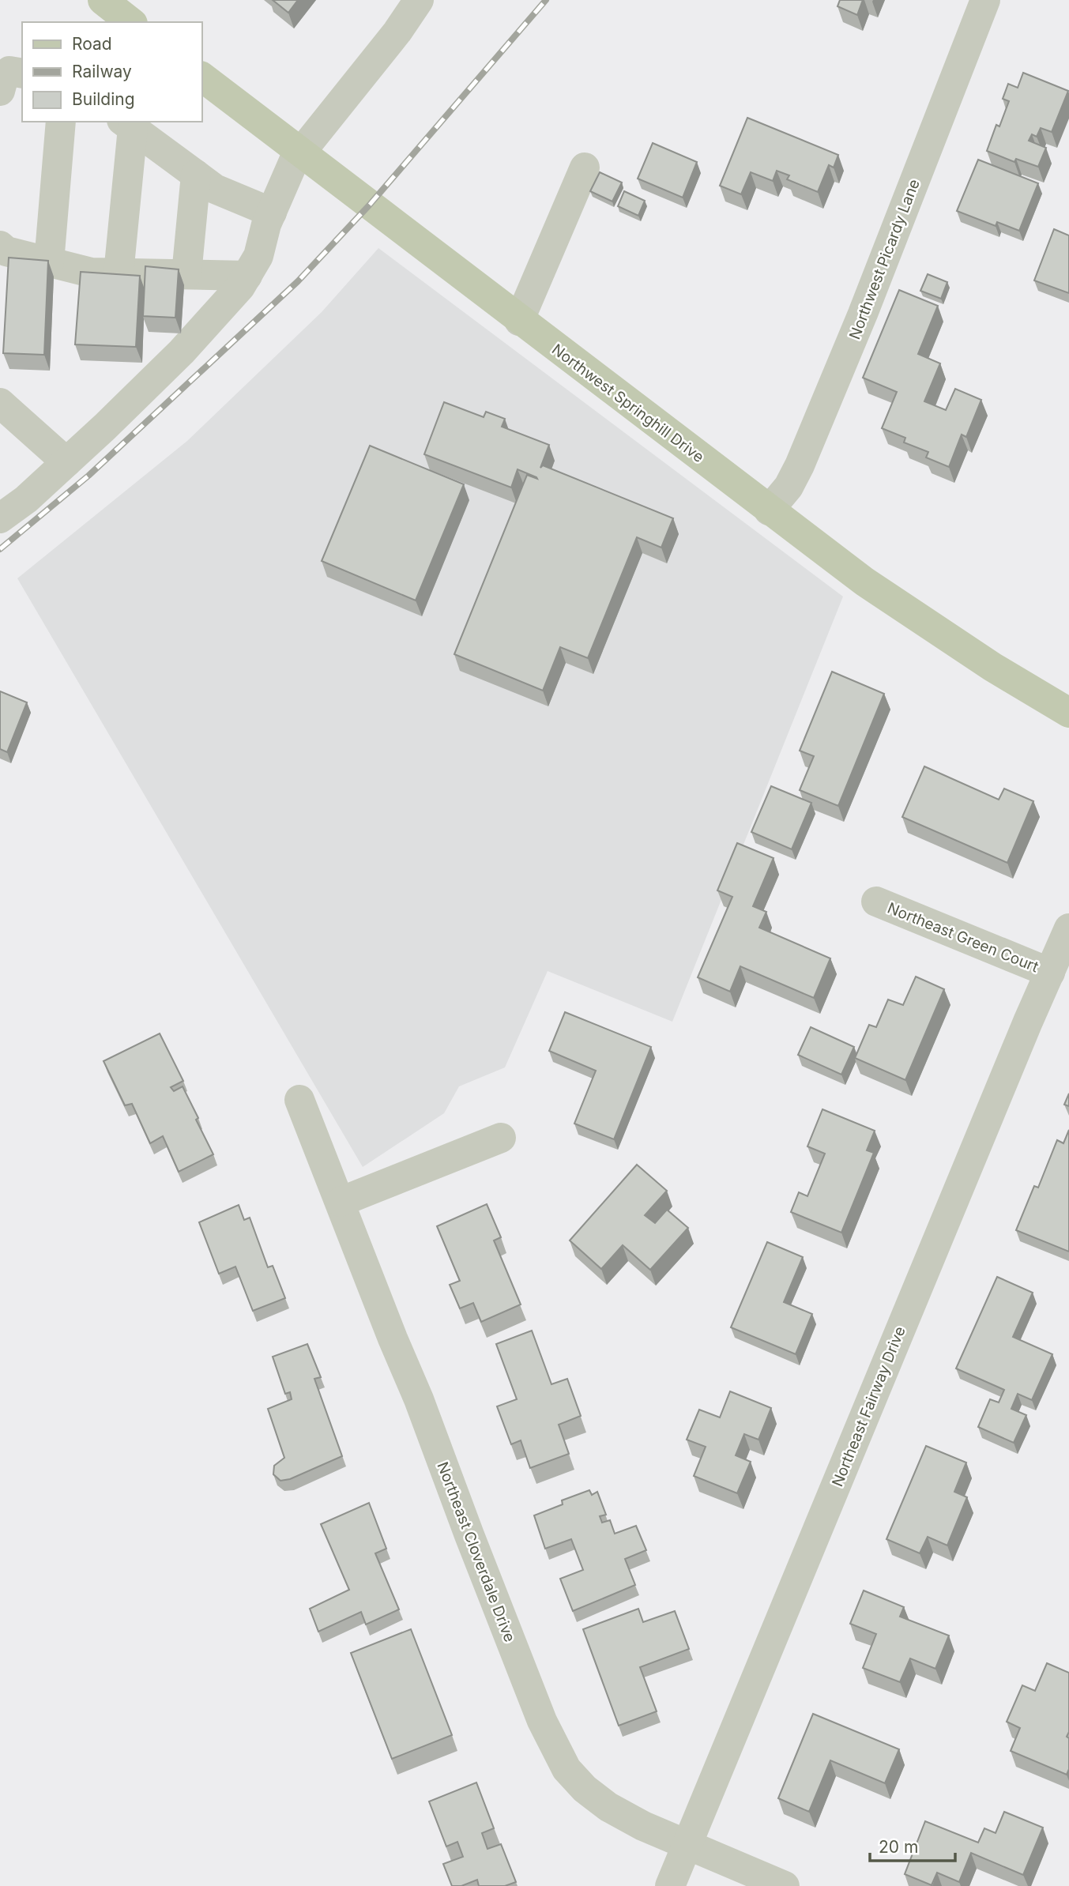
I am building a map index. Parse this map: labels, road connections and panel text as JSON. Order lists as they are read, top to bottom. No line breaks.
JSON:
{"streets":{"main road":["Northwest Springhill Drive"],"street":["Northwest Picardy Lane","Northeast Green Court","Northeast Fairway Drive","Northeast Cloverdale Drive"]},"crossings":[["Northwest Picardy Lane","Northwest Springhill Drive"],["Northeast Green Court","Northeast Fairway Drive"],["Northeast Fairway Drive","Northeast Cloverdale Drive"]],"legend":["Road","Railway","Building"],"scale_bar":"20 m"}
